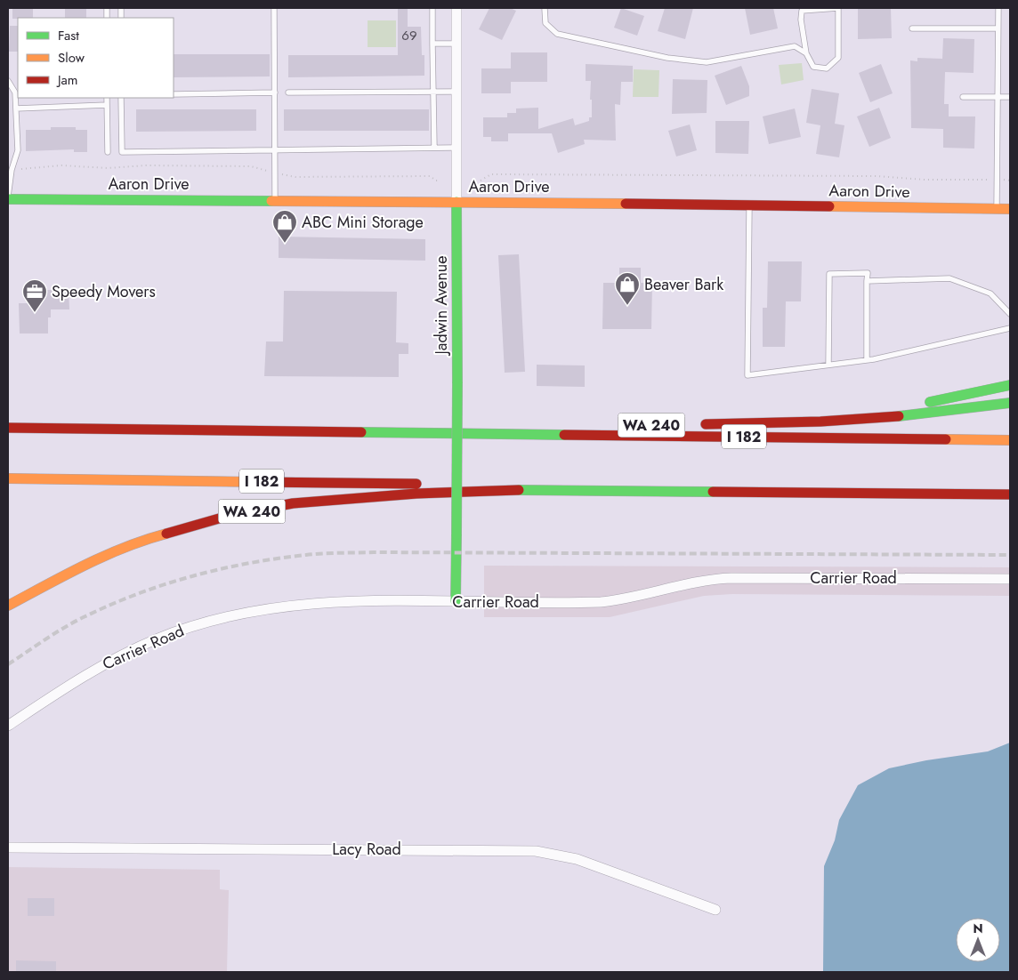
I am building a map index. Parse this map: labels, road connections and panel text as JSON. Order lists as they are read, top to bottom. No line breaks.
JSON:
{"streets":{"main road":["Aaron Drive","Jadwin Avenue","WA 240","I 182"],"street":["Carrier Road","Lacy Road"]},"crossings":[["Aaron Drive","Jadwin Avenue"],["Jadwin Avenue","Carrier Road"],["WA 240","I 182"]],"places":{"shop":["ABC Mini Storage","Beaver Bark"],"office":["Speedy Movers"]},"house_numbers":["69"],"legend":["Fast","Slow","Jam"],"north":"top"}
